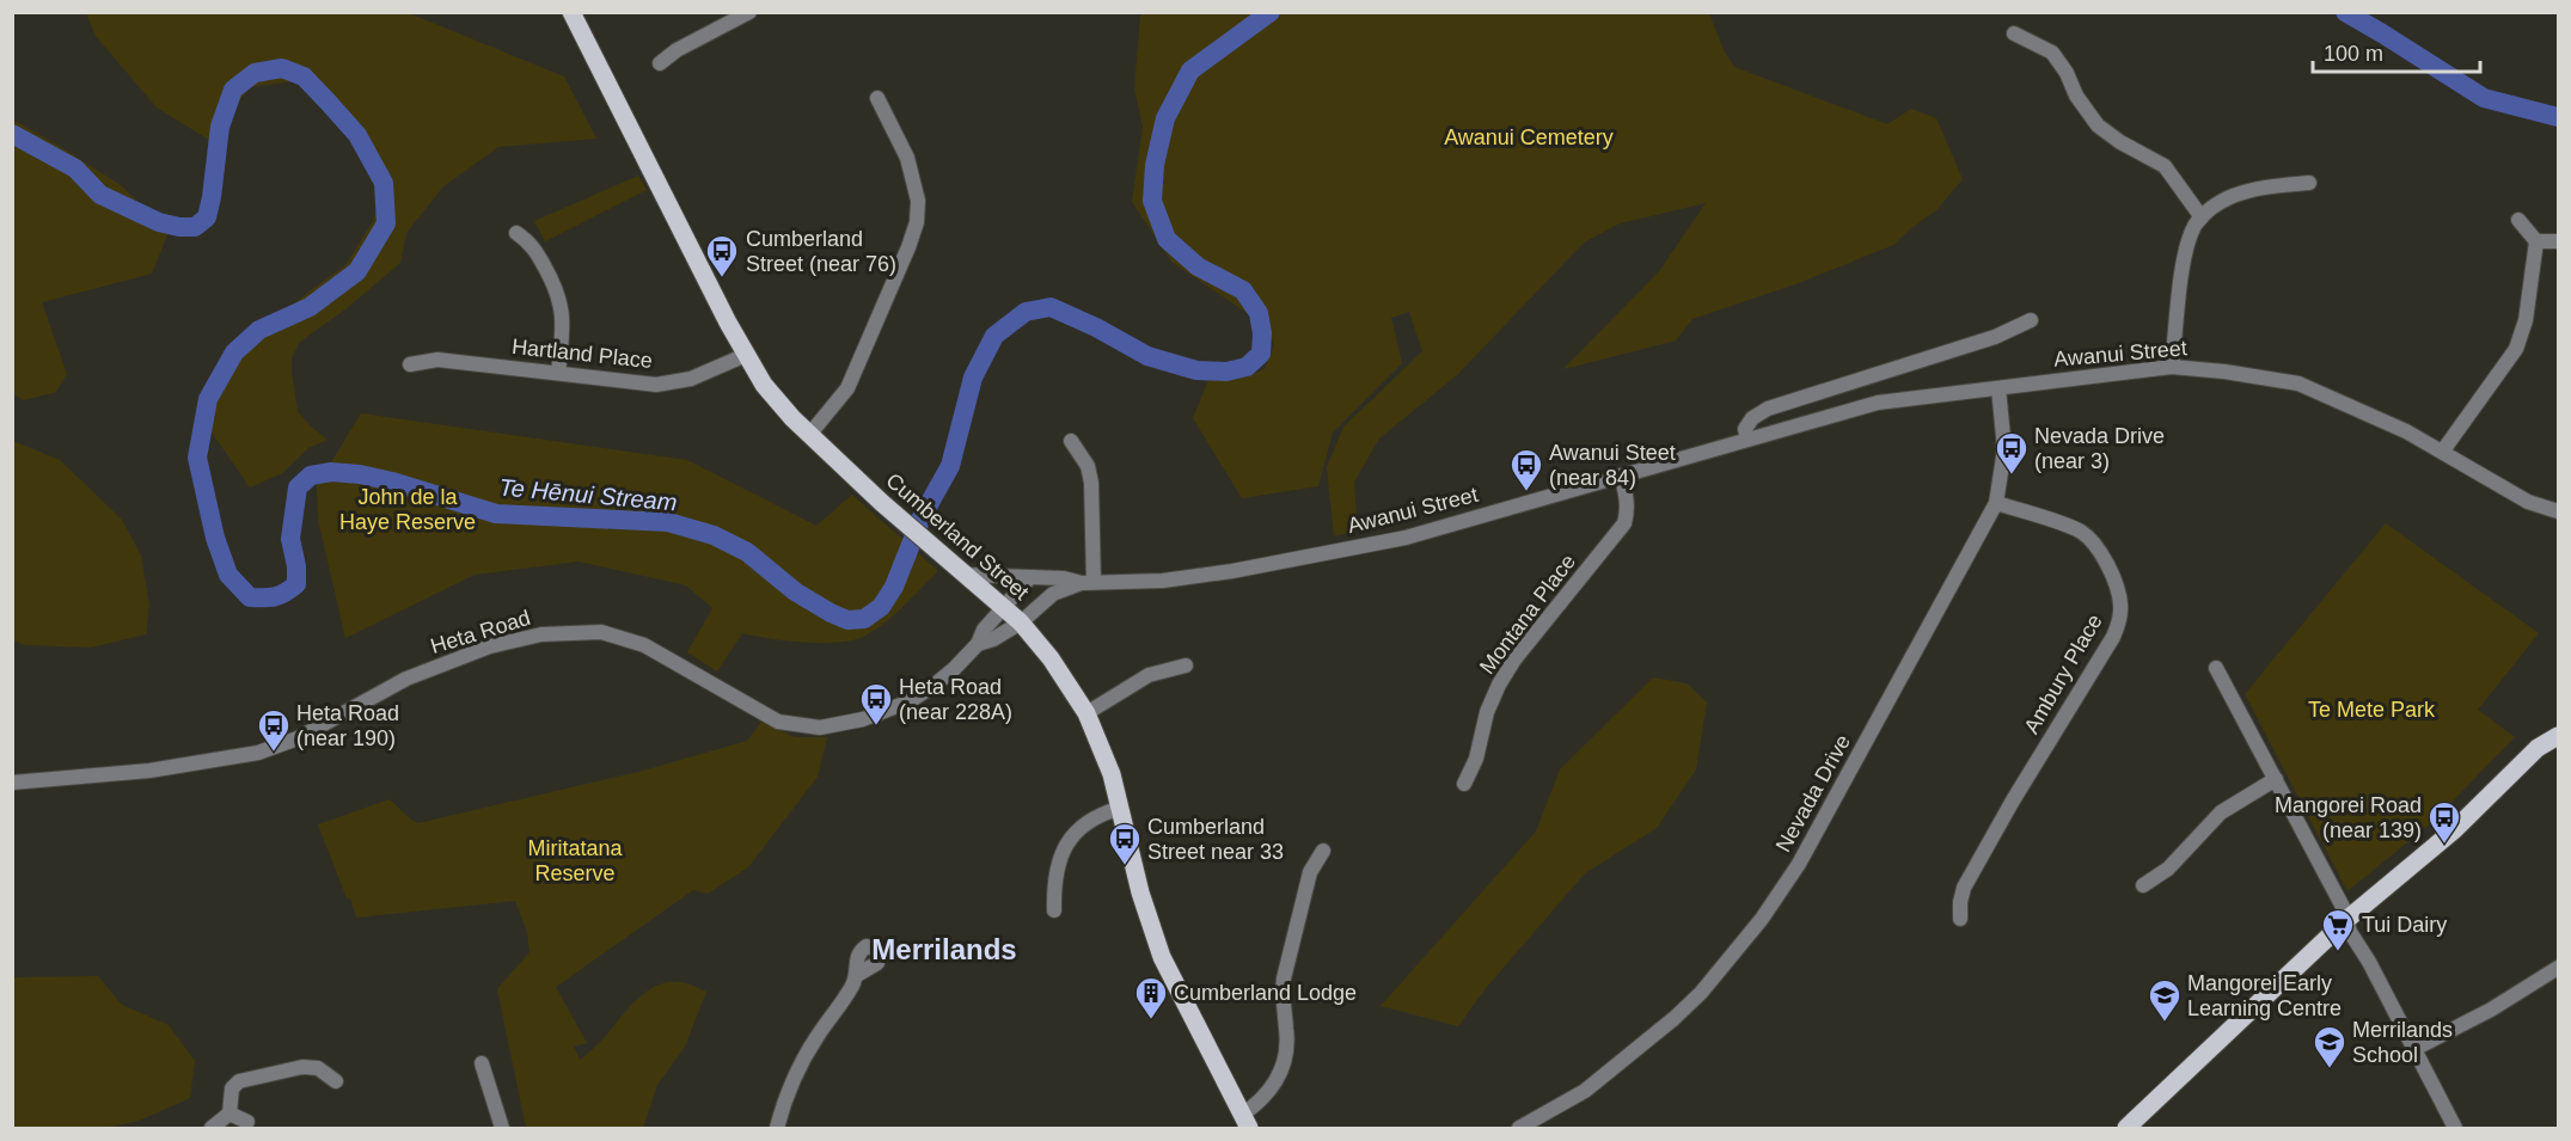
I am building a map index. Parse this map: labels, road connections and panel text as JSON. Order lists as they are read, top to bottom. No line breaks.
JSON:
{"streets":{"main road":["Cumberland Street"],"street":["Hartland Place","Awanui Street","Montana Place","Heta Road","Ambury Place","Nevada Drive"]},"crossings":[["Hartland Place","Cumberland Street"],["Awanui Street","Cumberland Street"],["Awanui Street","Montana Place"],["Awanui Street","Heta Road"],["Awanui Street","Nevada Drive"],["Cumberland Street","Heta Road"],["Ambury Place","Nevada Drive"]],"districts":["Merrilands"],"water":["Te Hēnui Stream"],"parks":["Awanui Cemetery","John de la Haye Reserve","Te Mete Park","Miritatana Reserve"],"places":{"bus stop":["Cumberland Street (near 76)","Nevada Drive (near 3)","Awanui Steet (near 84)","Heta Road (near 228A)","Heta Road (near 190)","Mangorei Road (near 139)","Cumberland Street near 33"],"supermarket":["Tui Dairy"],"building":["Cumberland Lodge"],"school or university":["Mangorei Early Learning Centre","Merrilands School"]},"scale_bar":"100 m"}
